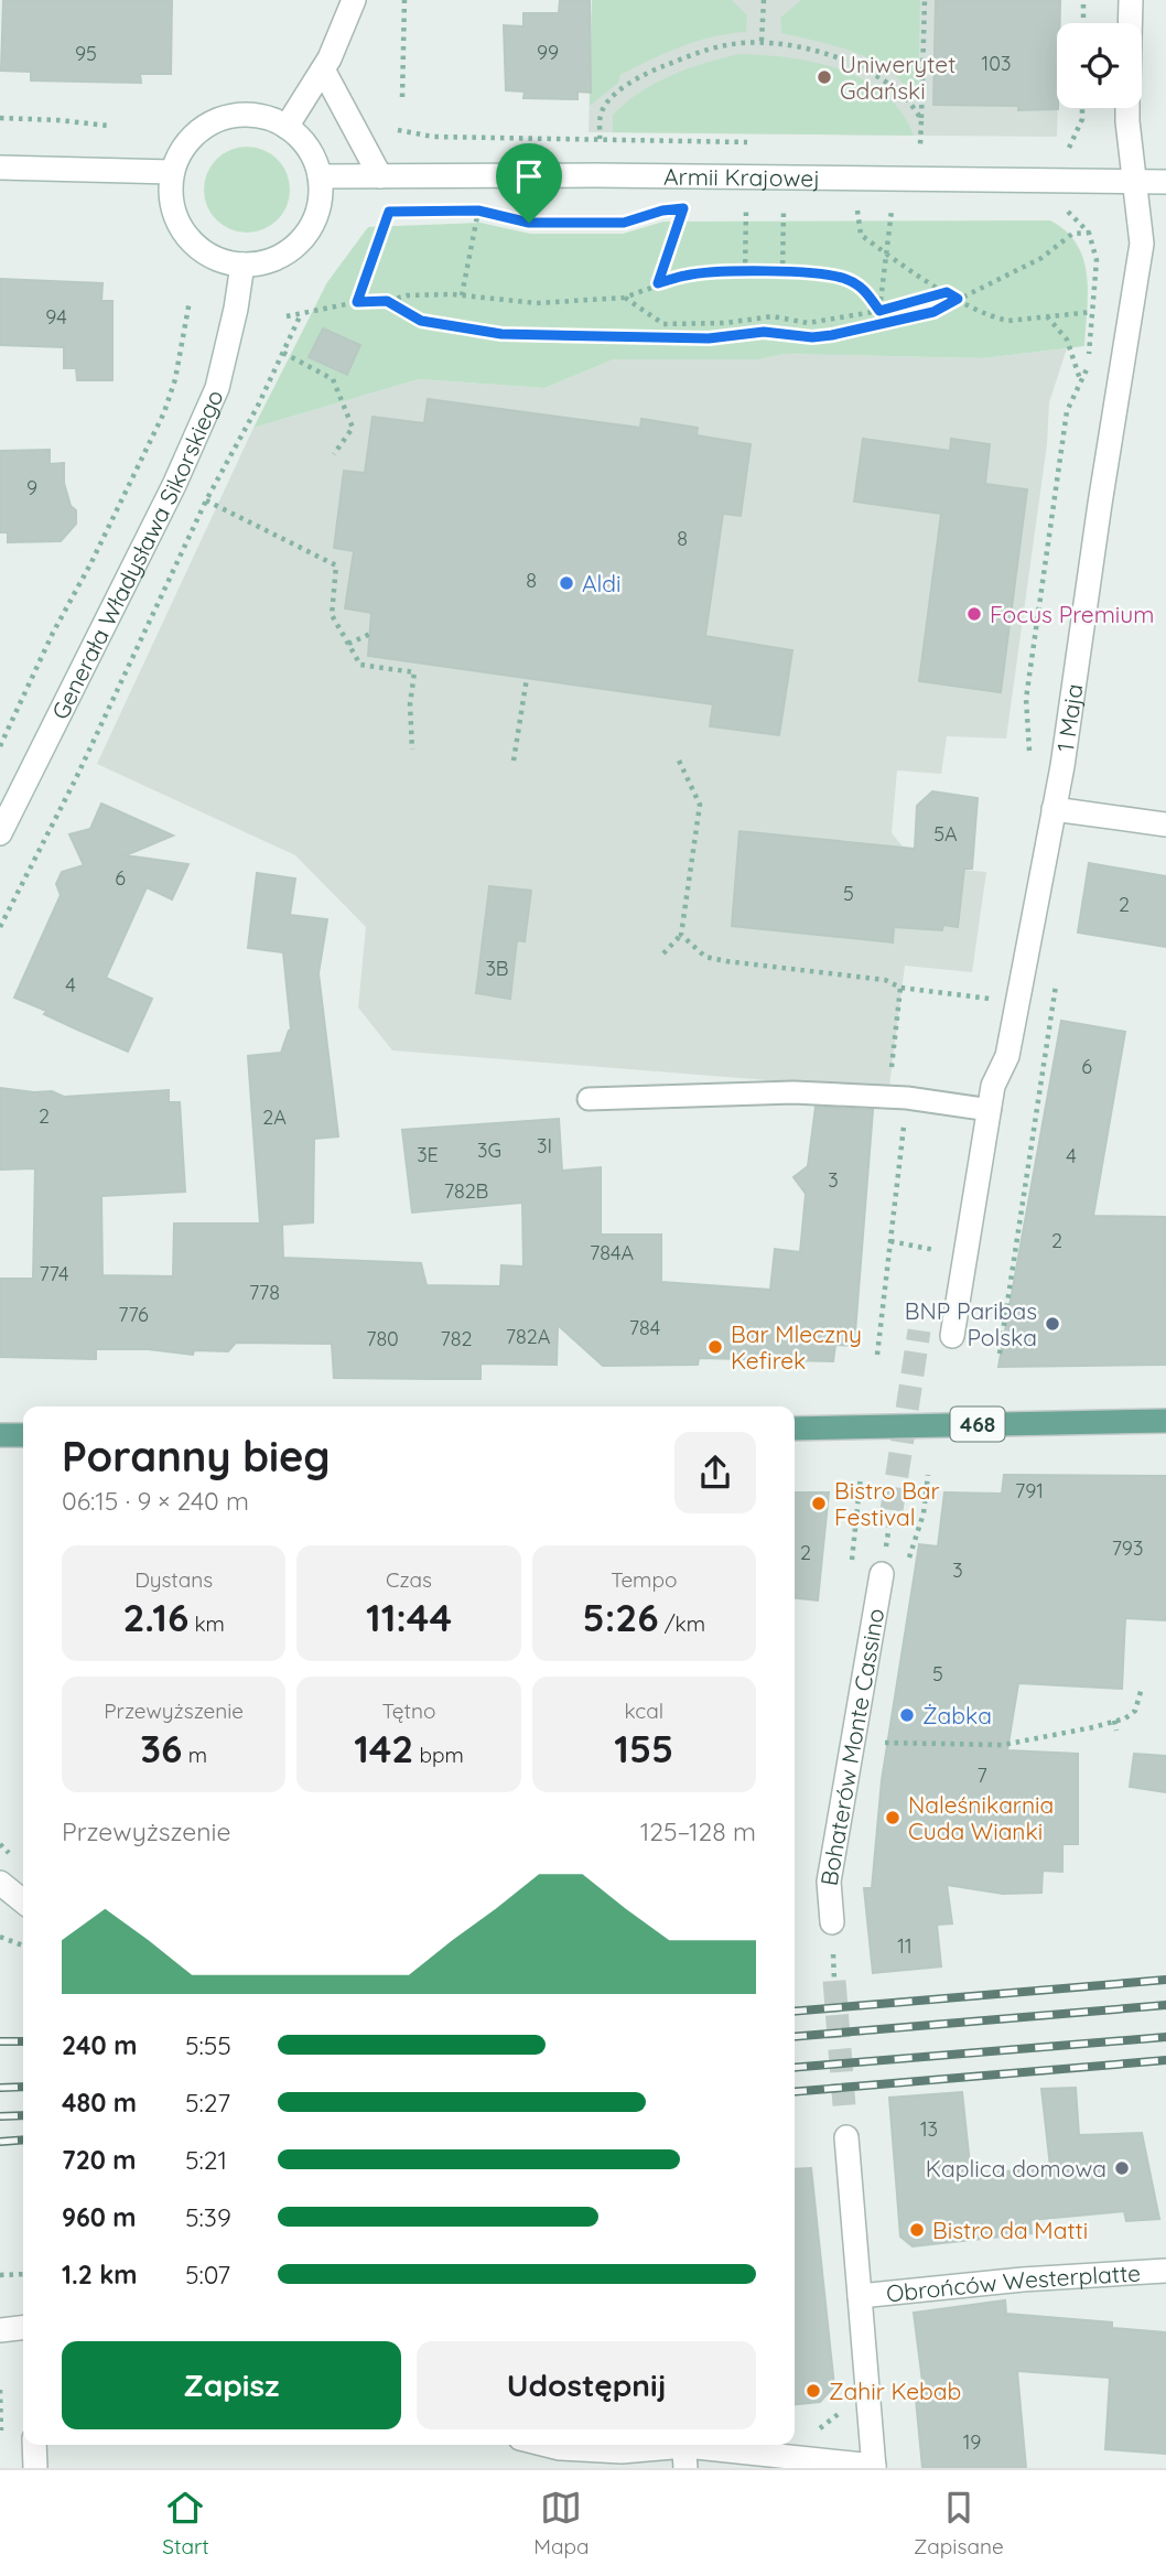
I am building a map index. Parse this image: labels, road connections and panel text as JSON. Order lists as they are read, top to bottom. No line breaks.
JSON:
{"streets":{"main road":["468"],"street":["Armii Krajowej","Generała Władysława Sikorskiego","1 Maja","Bohaterów Monte Cassino","Obrońców Westerplatte"]},"crossings":[["Armii Krajowej","Generała Władysława Sikorskiego"],["Armii Krajowej","1 Maja"]],"places":["Uniwerytet Gdański","Aldi","Focus Premium","BNP Paribas Polska","Bar Mleczny Kefirek","Bistro Bar Festival","Żabka","Naleśnikarnia Cuda Wianki","Kaplica domowa","Bistro da Matti","Zahir Kebab"],"house_numbers":["99","95","103","94","9","8","8","5A","6","5","2","3B","4","6","2","2A","3I","3G","3E","4","3","782B","2","784A","774","778","776","784","782A","780","782","791","793","2","3","5","7","11","13","19"],"page":{"heading":["Poranny bieg","06:15 · 9 × 240 m"],"stats":[["Dystans","2.16 km"],["Czas","11:44"],["Tempo","5:26 /km"],["Przewyższenie","36 m"],["Tętno","142 bpm"],["kcal","155"]],"chart":["Przewyższenie","125–128 m"],"list":[{"name":"240 m","note":"5:55"},{"name":"480 m","note":"5:27"},{"name":"720 m","note":"5:21"},{"name":"960 m","note":"5:39"},{"name":"1.2 km","note":"5:07"}],"buttons":["Zapisz","Udostępnij"],"tabs":["Start","Mapa","Zapisane"]}}
